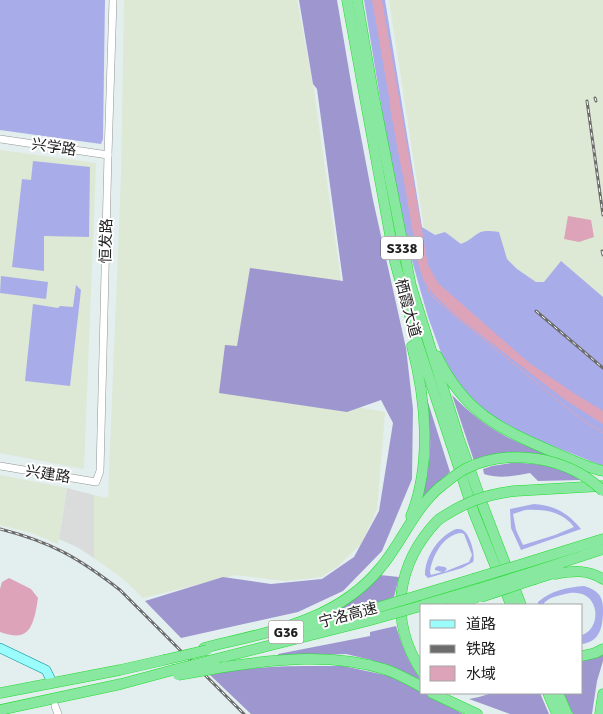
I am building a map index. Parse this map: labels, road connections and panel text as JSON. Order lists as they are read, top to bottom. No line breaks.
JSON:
{"streets":{"highway":["S338","栖霞大道","宁洛高速","G36"],"street":["兴学路","恒发路","兴建路"]},"crossings":[["兴学路","恒发路"],["恒发路","兴建路"]],"legend":["道路","铁路","水域"]}
